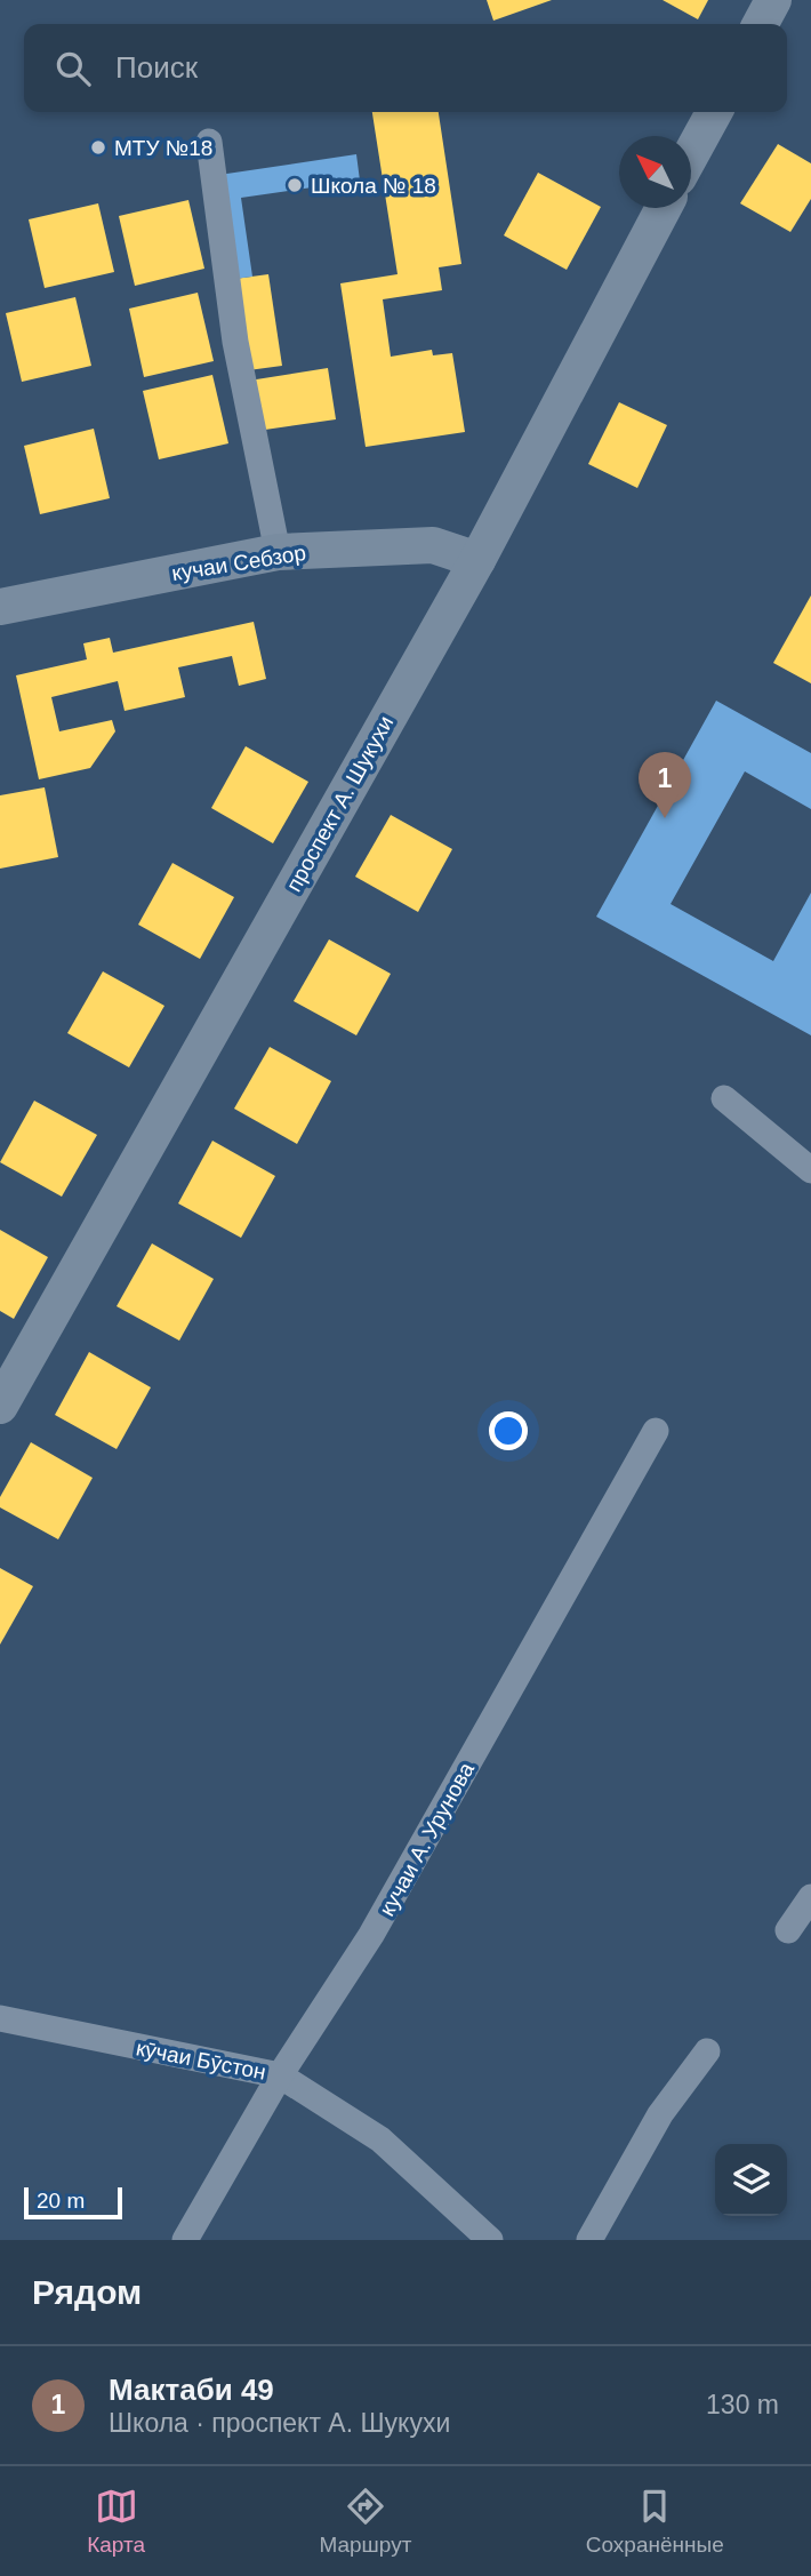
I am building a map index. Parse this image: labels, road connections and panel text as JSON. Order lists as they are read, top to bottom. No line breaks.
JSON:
{"streets":{"main road":["кучаи Себзор","проспект А. Шукухи"],"street":["кучаи А. Урунова","кӯчаи Бӯстон"]},"crossings":[["кучаи Себзор","проспект А. Шукухи"],["кучаи А. Урунова","кӯчаи Бӯстон"]],"places":["МТУ №18","Школа № 18"],"scale_bar":"20 m","north":"top left","page":{"search":"Поиск","pins":"1","scale":"20 m","heading":"Рядом","list":[{"mark":"1","name":"Мактаби 49","note":"Школа · проспект А. Шукухи","value":"130 m"}],"nav":["Карта","Маршрут","Сохранённые"]}}
